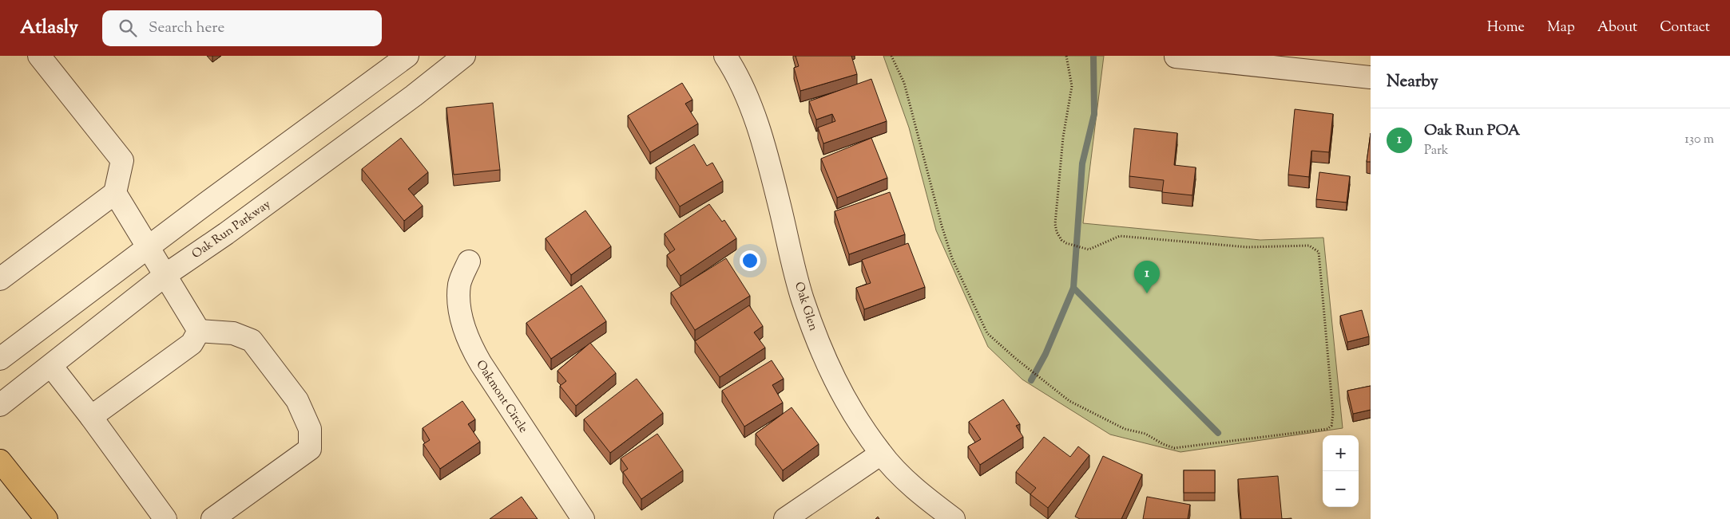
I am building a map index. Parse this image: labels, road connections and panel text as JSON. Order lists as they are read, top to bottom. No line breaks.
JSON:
{"streets":{"street":["Oak Run Parkway","Oak Glen","Oakmont Circle"]},"page":{"header":"Atlasly","search":"Search here","nav":["Home","Map","About","Contact"],"heading":"Nearby","list":[{"mark":"1","name":"Oak Run POA","note":"Park","value":"130 m"}],"pins":"1","map_buttons":["+","−"]}}
